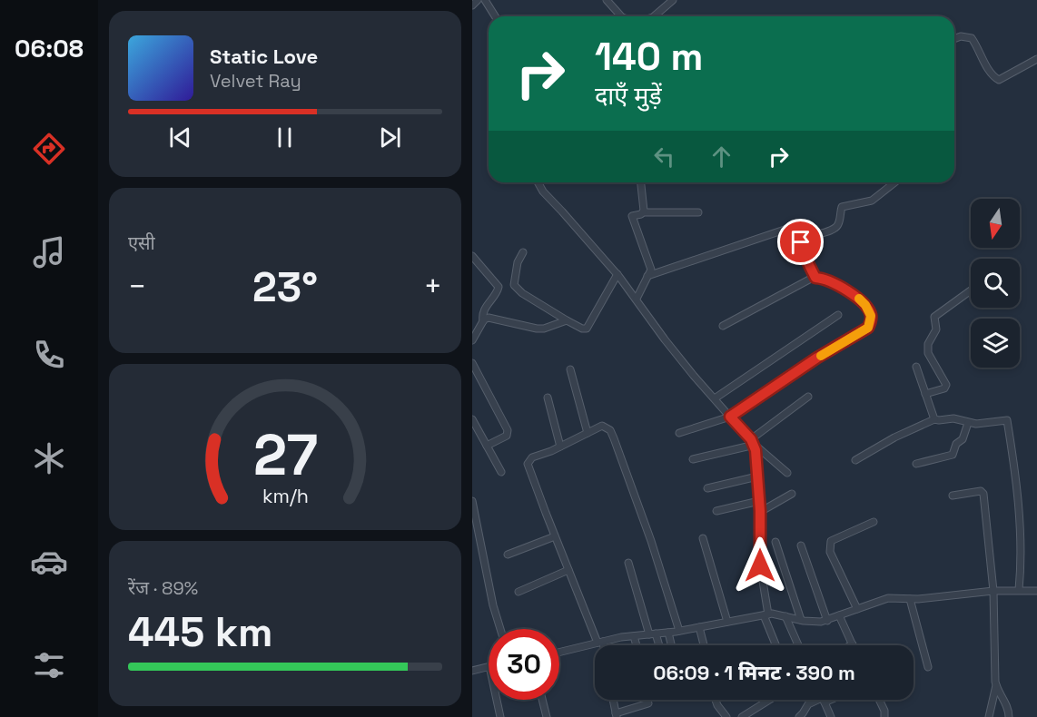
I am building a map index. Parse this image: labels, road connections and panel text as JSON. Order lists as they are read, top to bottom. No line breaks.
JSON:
{"north":"bottom","page":{"tabs":"06:08","turn":["140 m","दाएँ मुड़ें"],"song":["Static Love","Velvet Ray"],"tile":["एसी",["रेंज · 89%","445 km"]],"heat":["−","23°","+"],"limit":"30","trip":"06:09 · 1 मिनट · 390 m","gauge":["27","km/h"]}}
